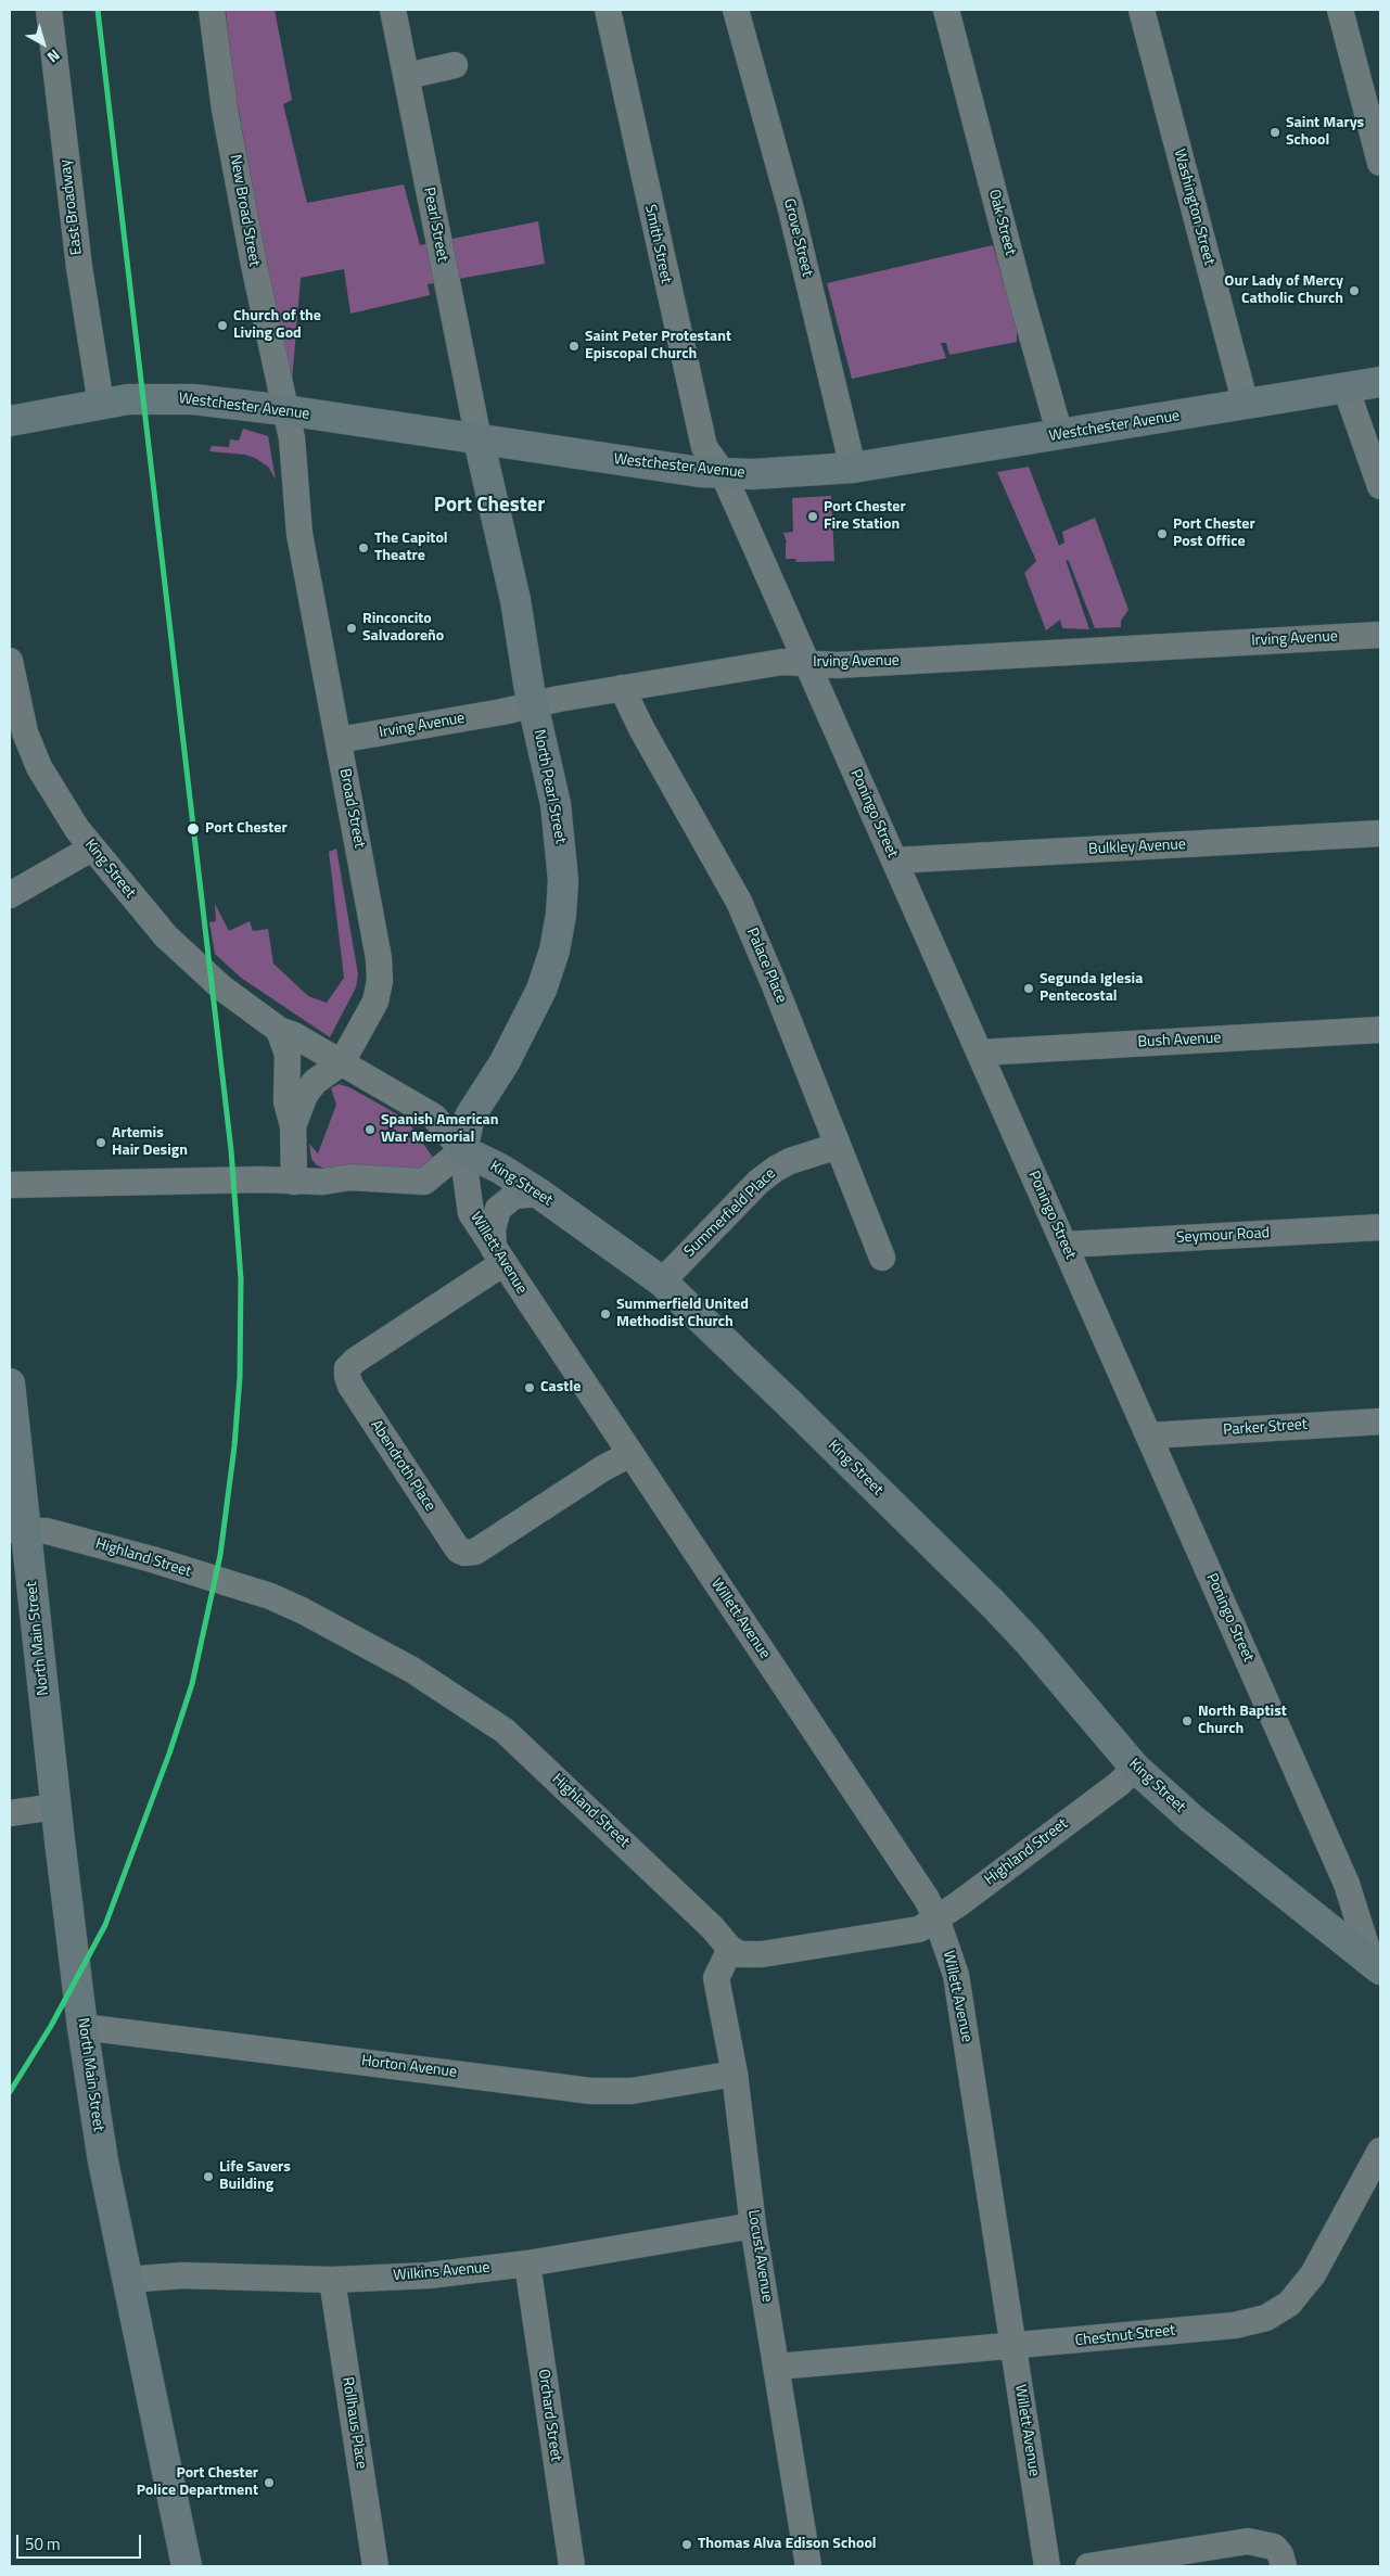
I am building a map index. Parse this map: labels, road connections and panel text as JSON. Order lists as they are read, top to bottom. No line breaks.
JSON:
{"streets":{"main road":["Westchester Avenue","North Pearl Street","King Street","North Main Street"],"street":["East Broadway","Washington Street","New Broad Street","Oak Street","Pearl Street","Grove Street","Smith Street","Irving Avenue","Broad Street","Poningo Street","Bulkley Avenue","Palace Place","Bush Avenue","Summerfield Place","Seymour Road","Willett Avenue","Parker Street","Abendroth Place","Highland Street","Horton Avenue","Locust Avenue","Wilkins Avenue","Chestnut Street","Orchard Street","Rollhaus Place"]},"crossings":[["East Broadway","Westchester Avenue"],["Washington Street","Westchester Avenue"],["New Broad Street","Westchester Avenue"],["New Broad Street","Broad Street"],["Oak Street","Westchester Avenue"],["Pearl Street","Westchester Avenue"],["Pearl Street","North Pearl Street"],["Grove Street","Westchester Avenue"],["Smith Street","Westchester Avenue"],["Smith Street","Poningo Street"],["Westchester Avenue","North Pearl Street"],["Westchester Avenue","Broad Street"],["Westchester Avenue","Poningo Street"],["Irving Avenue","North Pearl Street"],["Irving Avenue","Broad Street"],["Irving Avenue","Poningo Street"],["Irving Avenue","Palace Place"],["North Pearl Street","King Street"],["North Pearl Street","Willett Avenue"],["Broad Street","King Street"],["Poningo Street","Bulkley Avenue"],["Poningo Street","King Street"],["Poningo Street","Bush Avenue"],["Poningo Street","Seymour Road"],["Poningo Street","Parker Street"],["King Street","Summerfield Place"],["King Street","Willett Avenue"],["King Street","Highland Street"],["Palace Place","Summerfield Place"],["Willett Avenue","Abendroth Place"],["Willett Avenue","Highland Street"],["Willett Avenue","Chestnut Street"],["Highland Street","North Main Street"],["Highland Street","Locust Avenue"],["North Main Street","Horton Avenue"],["North Main Street","Wilkins Avenue"],["Horton Avenue","Locust Avenue"],["Locust Avenue","Wilkins Avenue"],["Locust Avenue","Chestnut Street"],["Wilkins Avenue","Orchard Street"],["Wilkins Avenue","Rollhaus Place"]],"districts":["Port Chester"],"places":["Saint Marys School","Our Lady of Mercy Catholic Church","Church of the Living God","Saint Peter Protestant Episcopal Church","Port Chester Fire Station","Port Chester Post Office","The Capitol Theatre","Rinconcito Salvadoreño","Port Chester","Segunda Iglesia Pentecostal","Spanish American War Memorial","Artemis Hair Design","Summerfield United Methodist Church","Castle","North Baptist Church","Life Savers Building","Port Chester Police Department","Thomas Alva Edison School"],"scale_bar":"50 m","north":"bottom right"}
